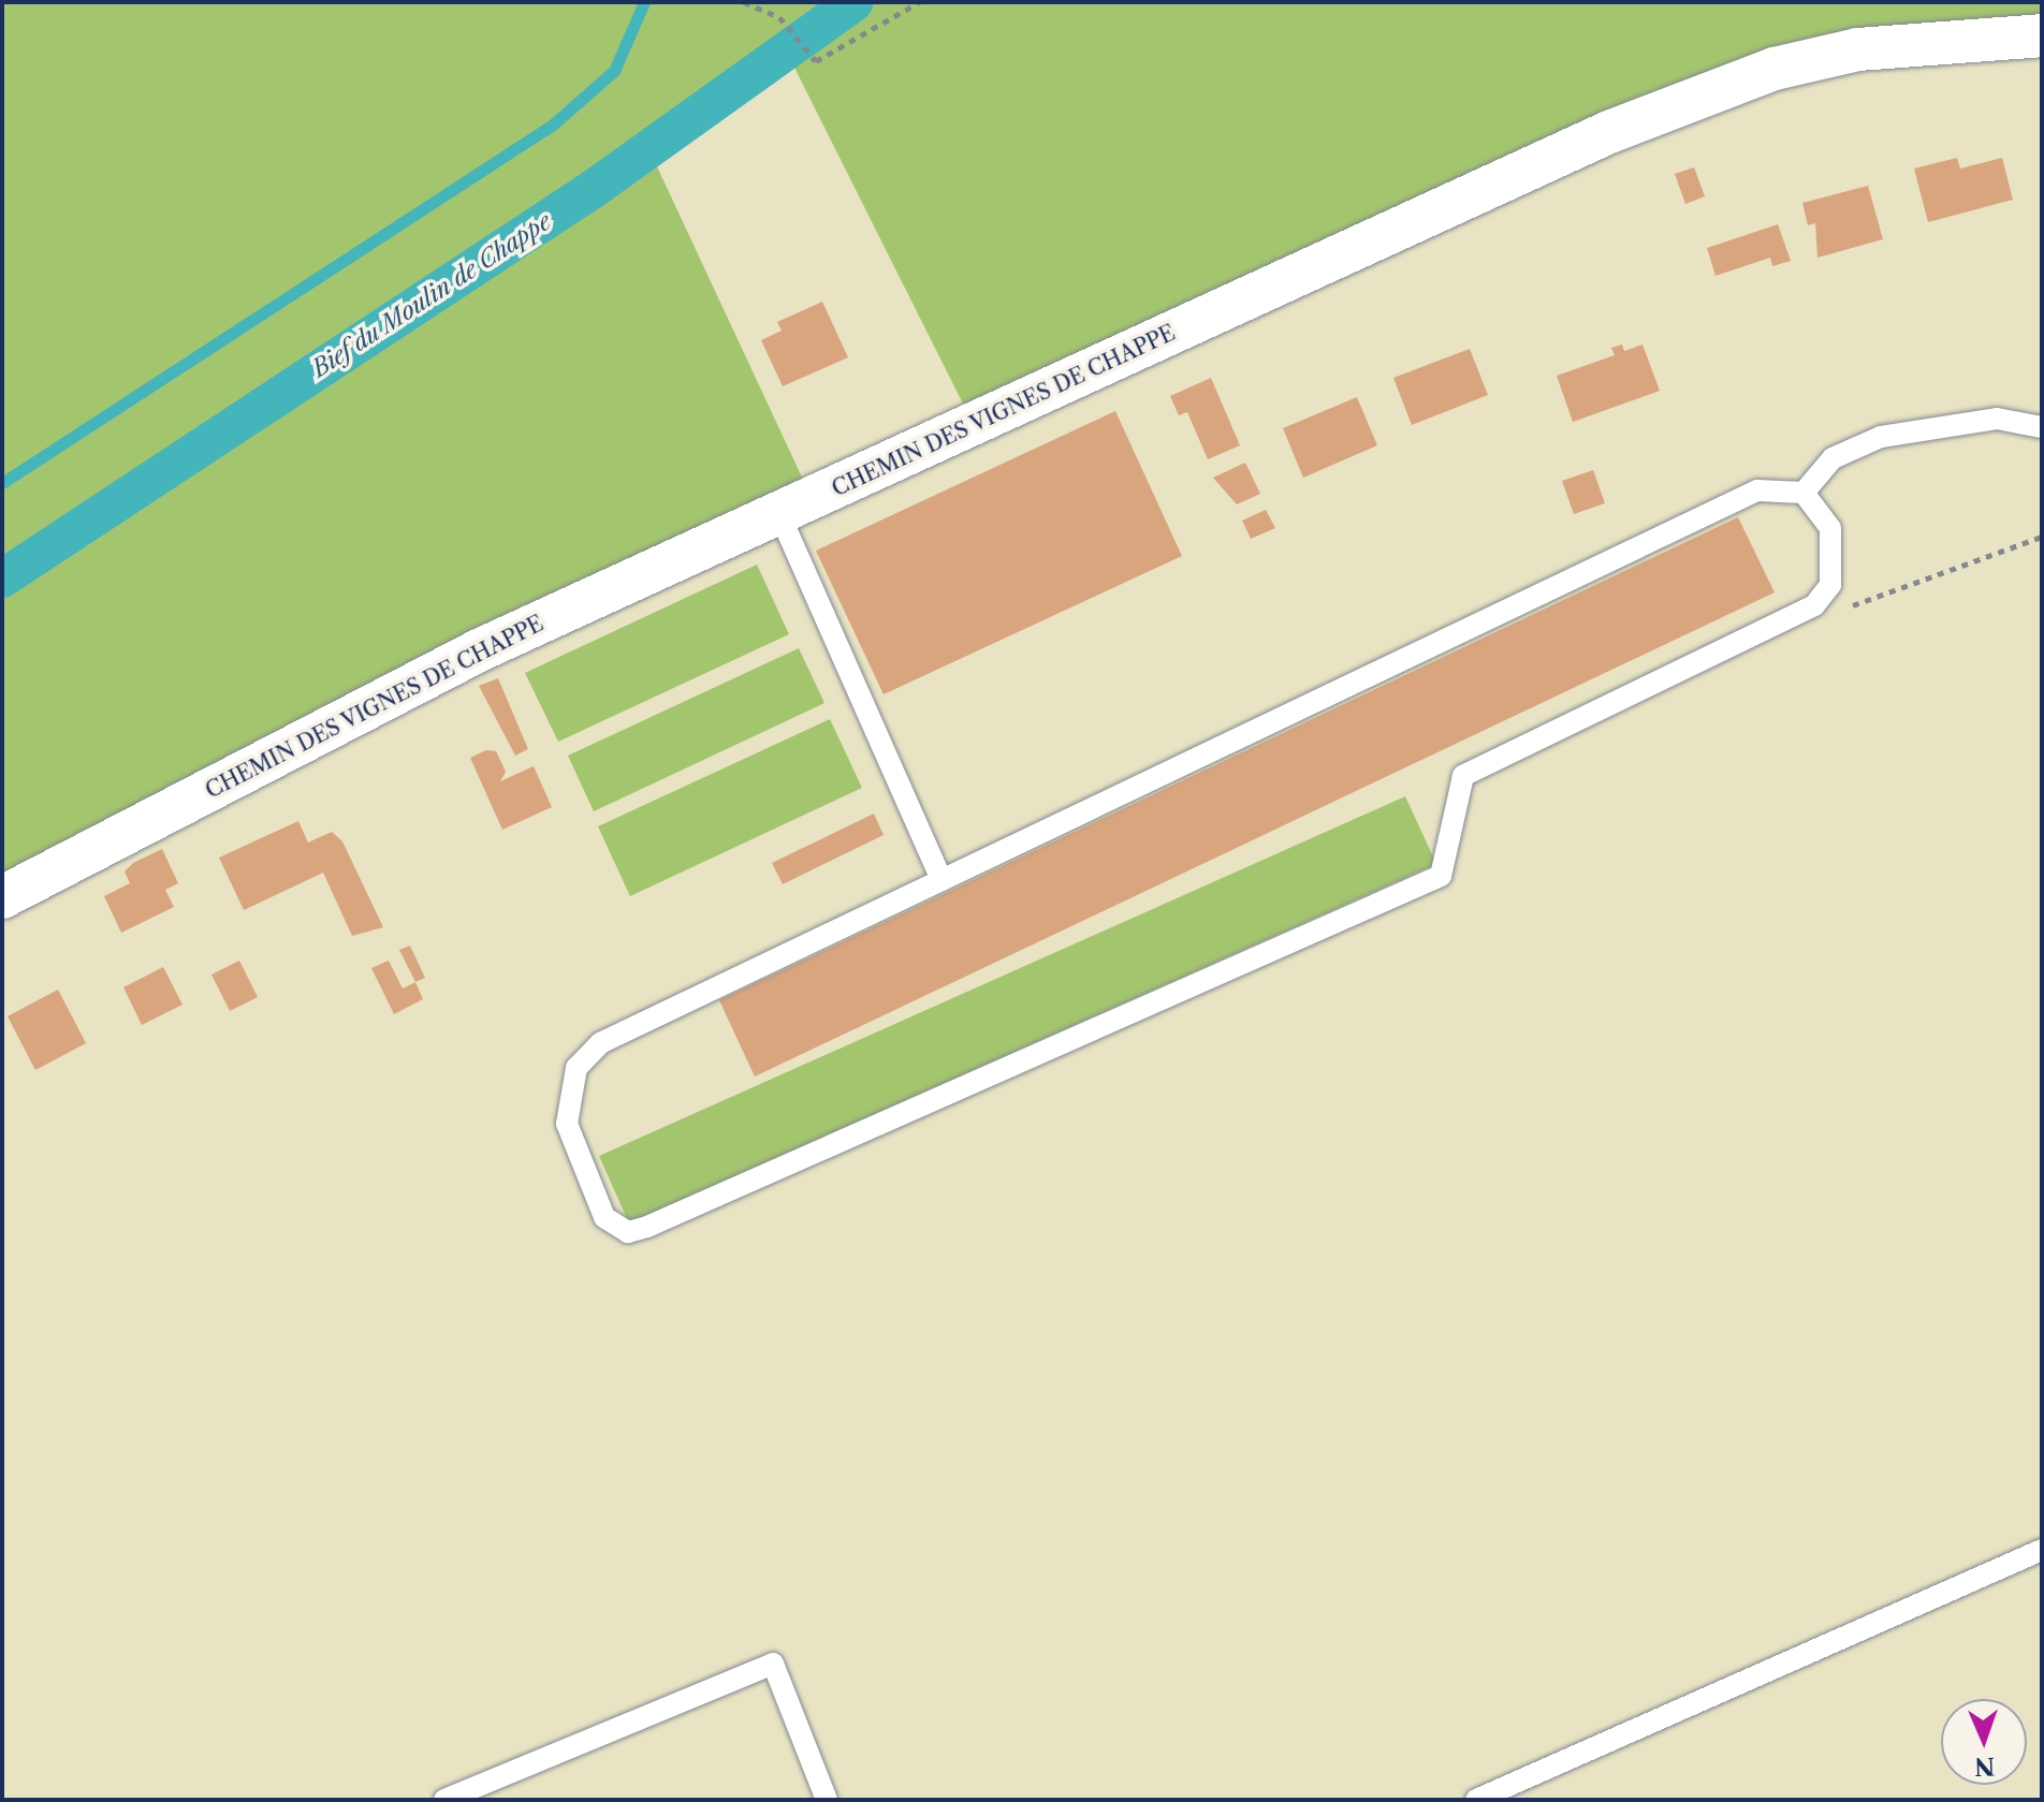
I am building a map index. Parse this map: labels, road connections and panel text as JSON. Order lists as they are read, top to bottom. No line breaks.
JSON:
{"streets":{"street":["CHEMIN DES VIGNES DE CHAPPE"]},"water":["Bief du Moulin de Chappe"],"north":"bottom"}
